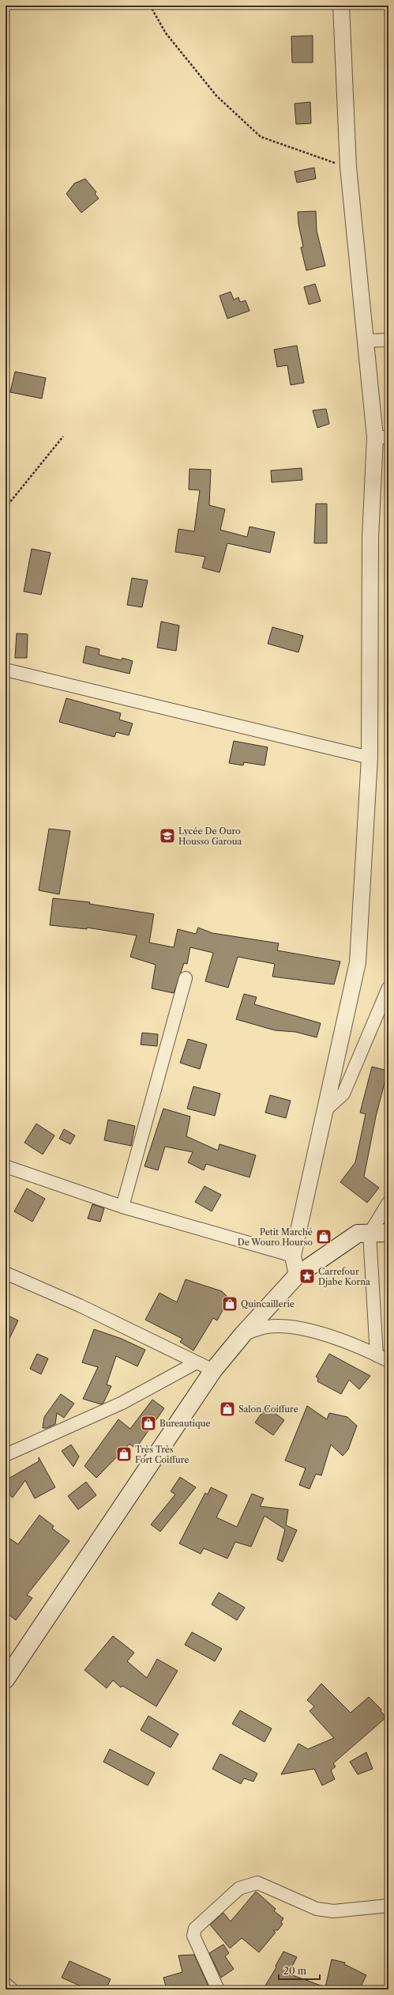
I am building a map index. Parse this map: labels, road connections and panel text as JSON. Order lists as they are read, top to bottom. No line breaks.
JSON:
{"places":{"school or university":["Lycée De Ouro Housso Garoua"],"shop":["Petit Marché De Wouro Hourso","Quincaillerie","Salon Coiffure","Bureautique","Très Très Fort Coiffure"],"place":["Carrefour Djabe Korna"]},"scale_bar":"20 m"}
